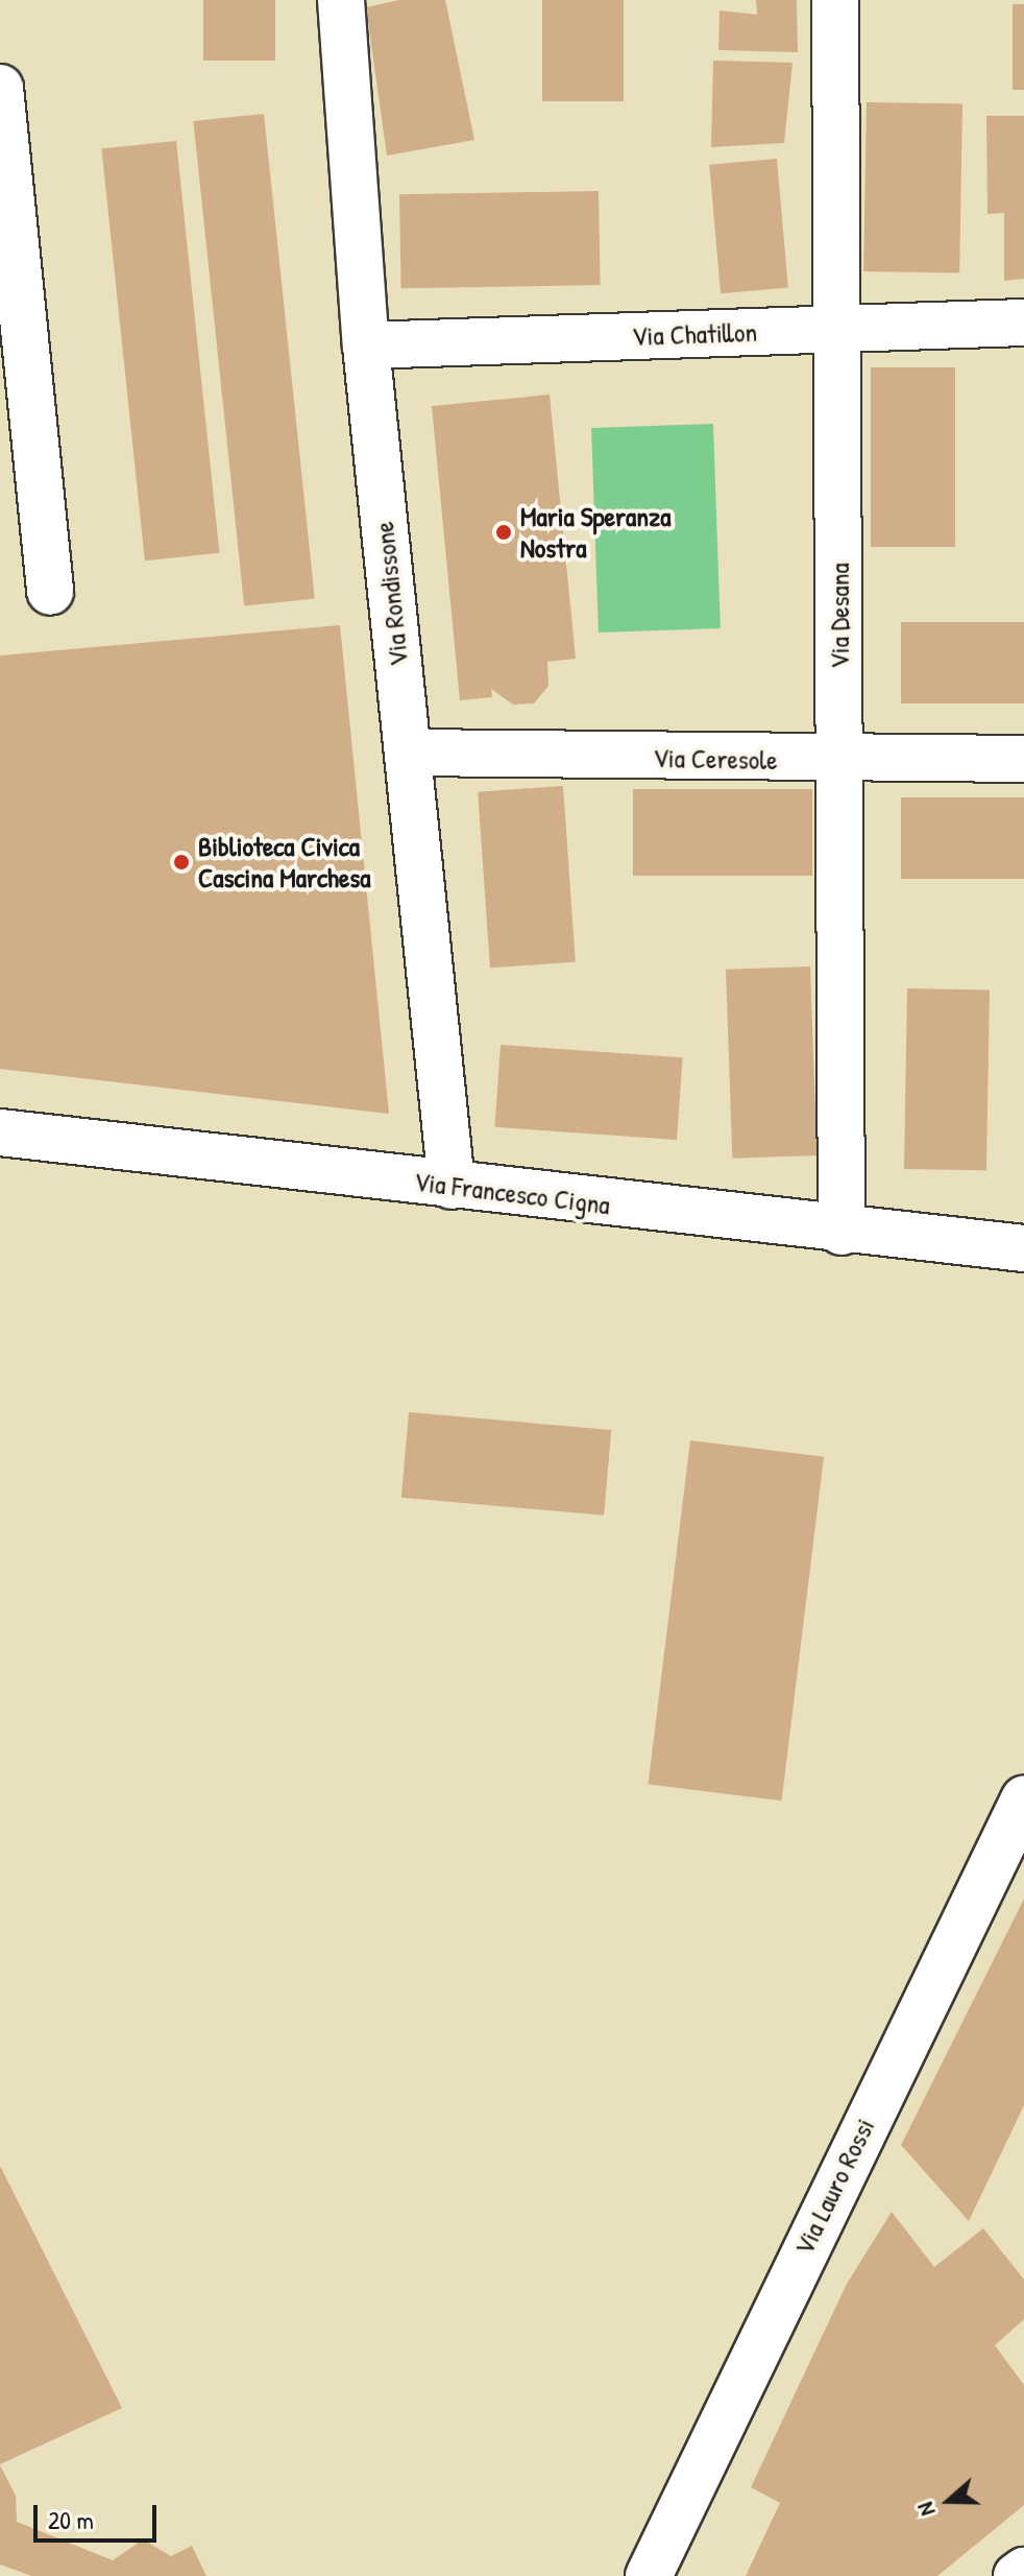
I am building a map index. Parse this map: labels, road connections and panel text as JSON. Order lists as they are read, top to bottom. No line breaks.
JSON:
{"streets":{"street":["Via Chatillon","Via Rondissone","Via Desana","Via Ceresole","Via Francesco Cigna","Via Lauro Rossi"]},"crossings":[["Via Chatillon","Via Rondissone"],["Via Chatillon","Via Desana"],["Via Rondissone","Via Ceresole"],["Via Rondissone","Via Francesco Cigna"],["Via Desana","Via Ceresole"],["Via Desana","Via Francesco Cigna"]],"places":["Maria Speranza Nostra","Biblioteca Civica Cascina Marchesa"],"scale_bar":"20 m","north":"left"}
